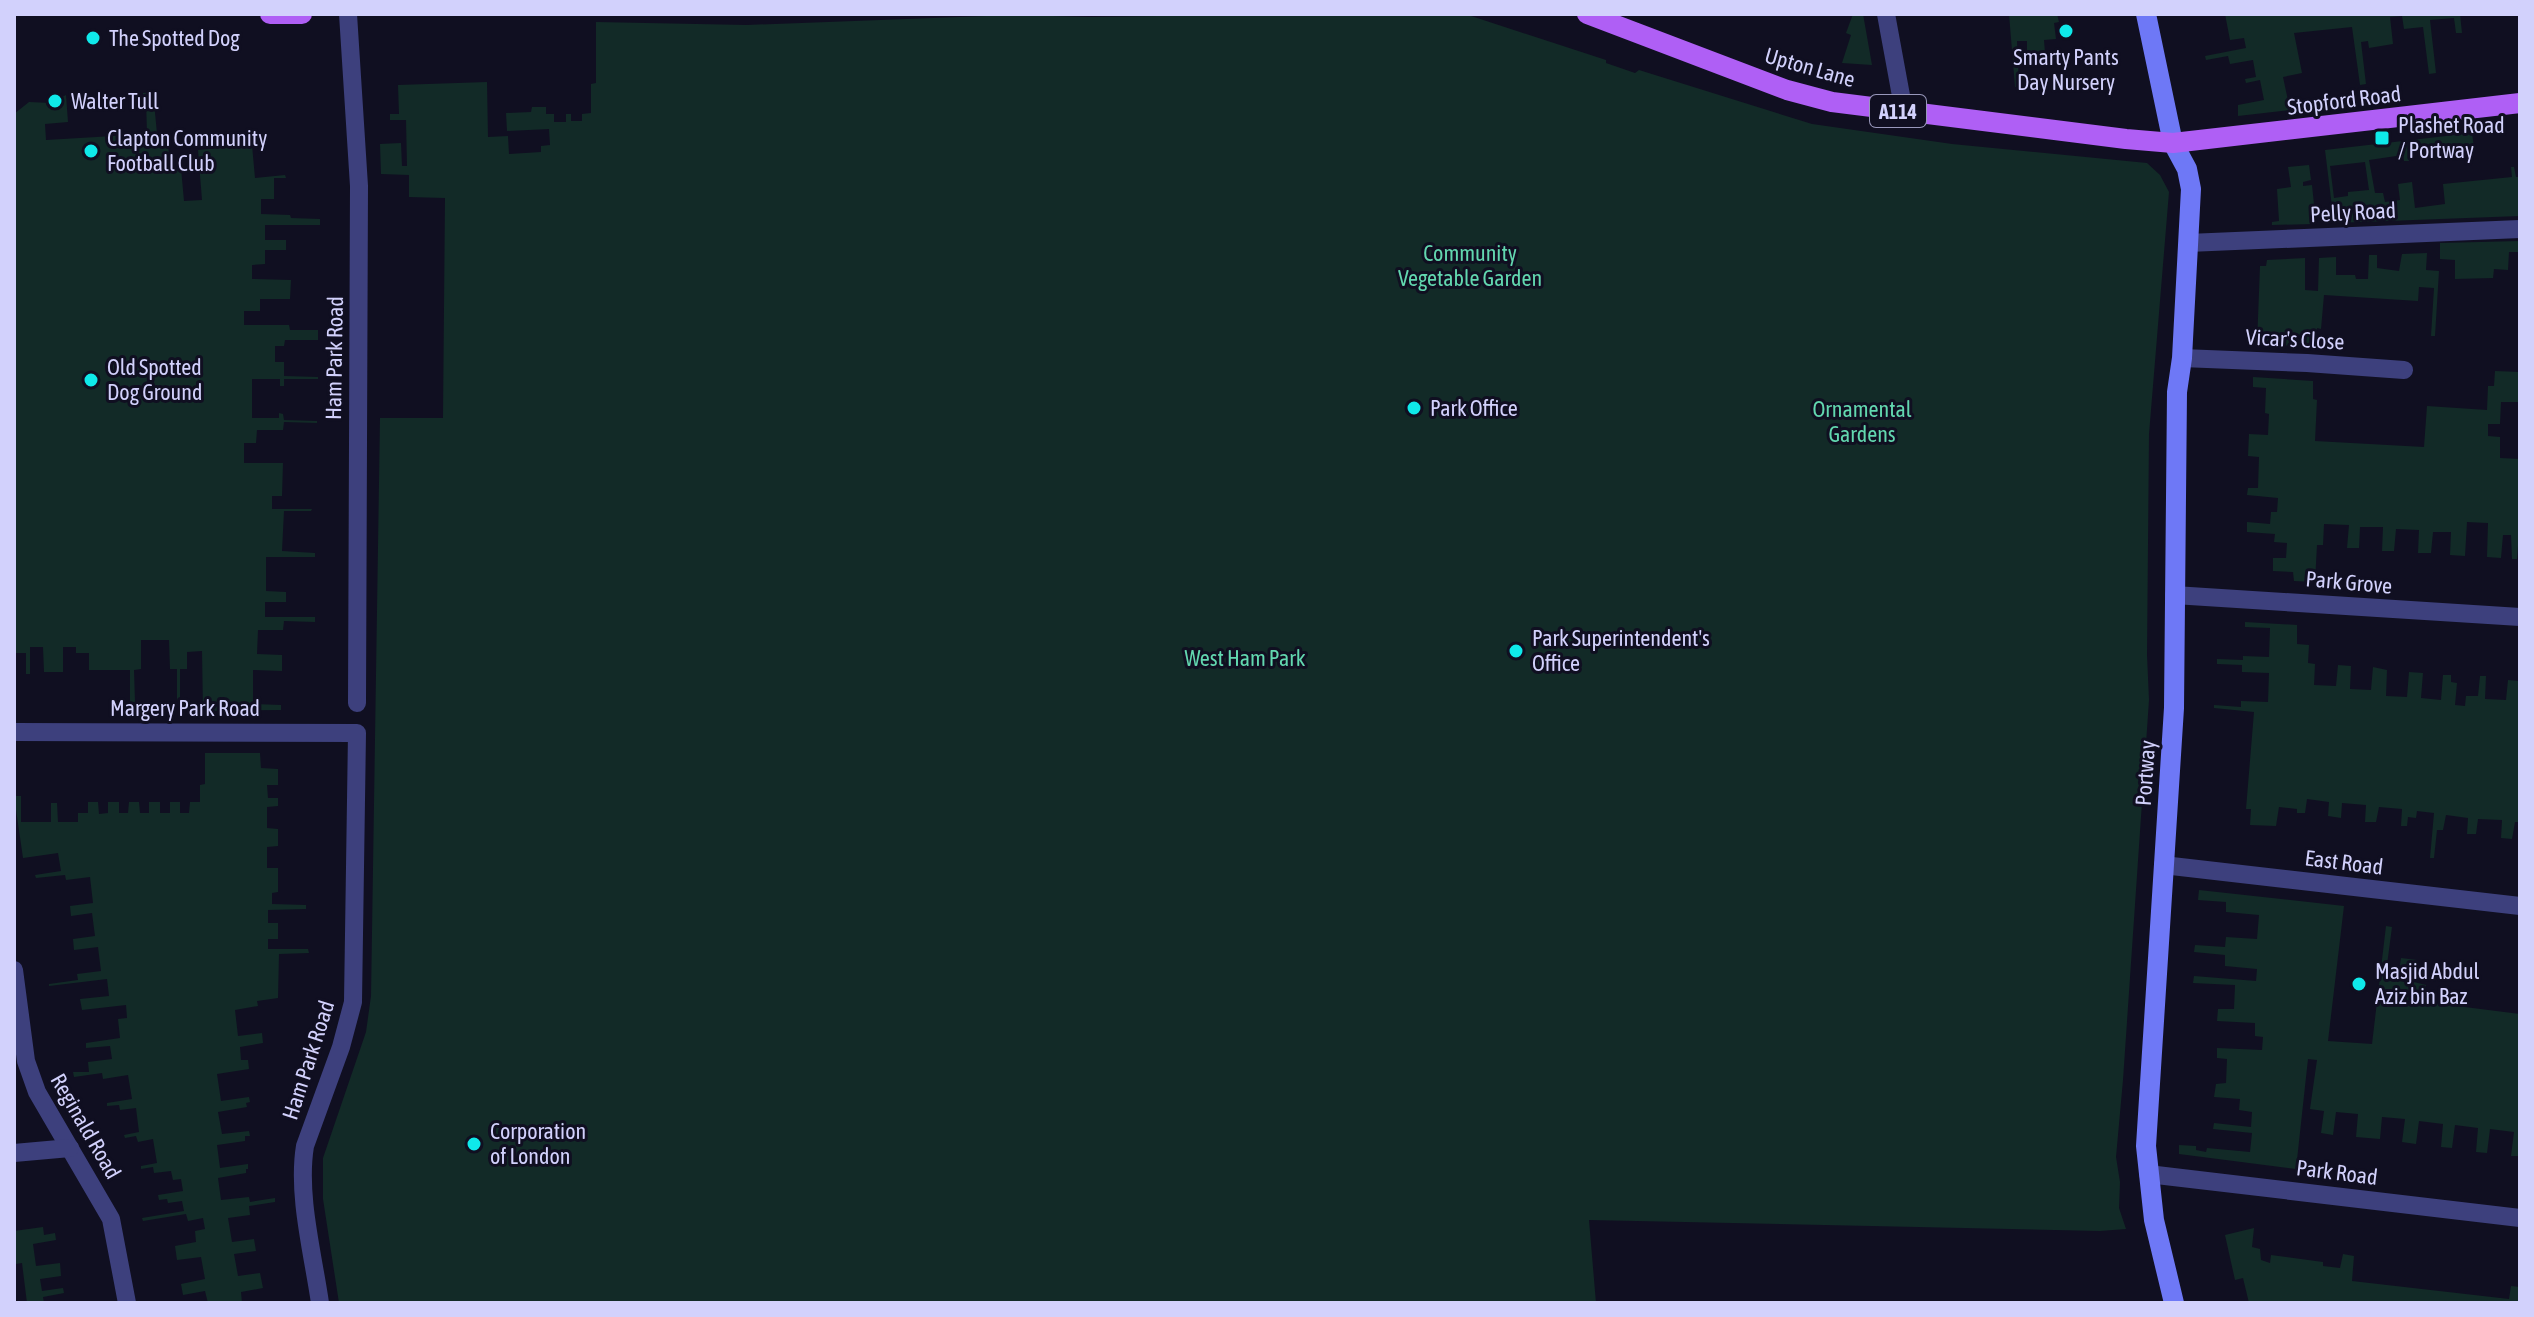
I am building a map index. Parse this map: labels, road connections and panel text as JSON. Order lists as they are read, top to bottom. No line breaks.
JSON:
{"streets":{"main road":["Upton Lane","Stopford Road","A114","Portway"],"street":["Pelly Road","Vicar's Close","Ham Park Road","Park Grove","Margery Park Road","East Road","Reginald Road","Park Road"]},"crossings":[["Upton Lane","Stopford Road"],["Upton Lane","Portway"],["Stopford Road","Portway"],["Pelly Road","Portway"],["Vicar's Close","Portway"],["Ham Park Road","Margery Park Road"],["Park Grove","Portway"],["Portway","East Road"],["Portway","Park Road"]],"parks":["Community Vegetable Garden","Ornamental Gardens","West Ham Park"],"places":{"other":["Smarty Pants Day Nursery","The Spotted Dog","Walter Tull","Clapton Community Football Club","Old Spotted Dog Ground","Park Office","Park Superintendent's Office","Masjid Abdul Aziz bin Baz","Corporation of London"],"transit":["Plashet Road / Portway"]}}
